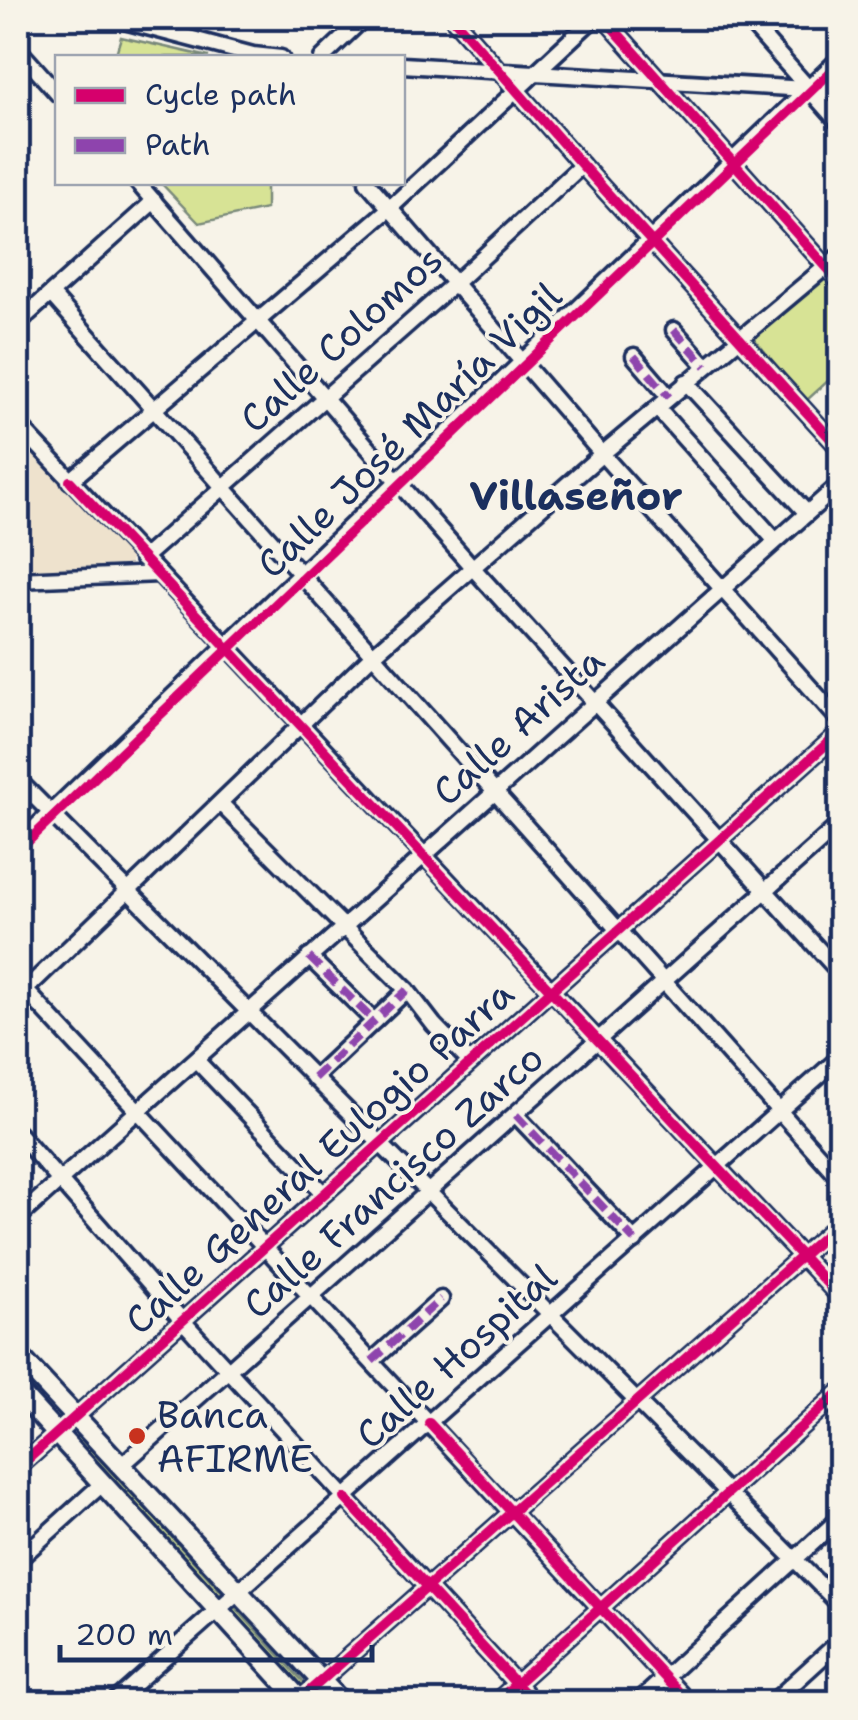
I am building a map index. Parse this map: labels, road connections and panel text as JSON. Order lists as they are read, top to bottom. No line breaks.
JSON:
{"streets":{"street":["Calle Colomos","Calle José María Vigil","Calle Arista","Calle General Eulogio Parra","Calle Francisco Zarco","Calle Hospital"]},"districts":["Villaseñor"],"places":["Banca AFIRME"],"legend":["Cycle path","Path"],"scale_bar":"200 m"}
